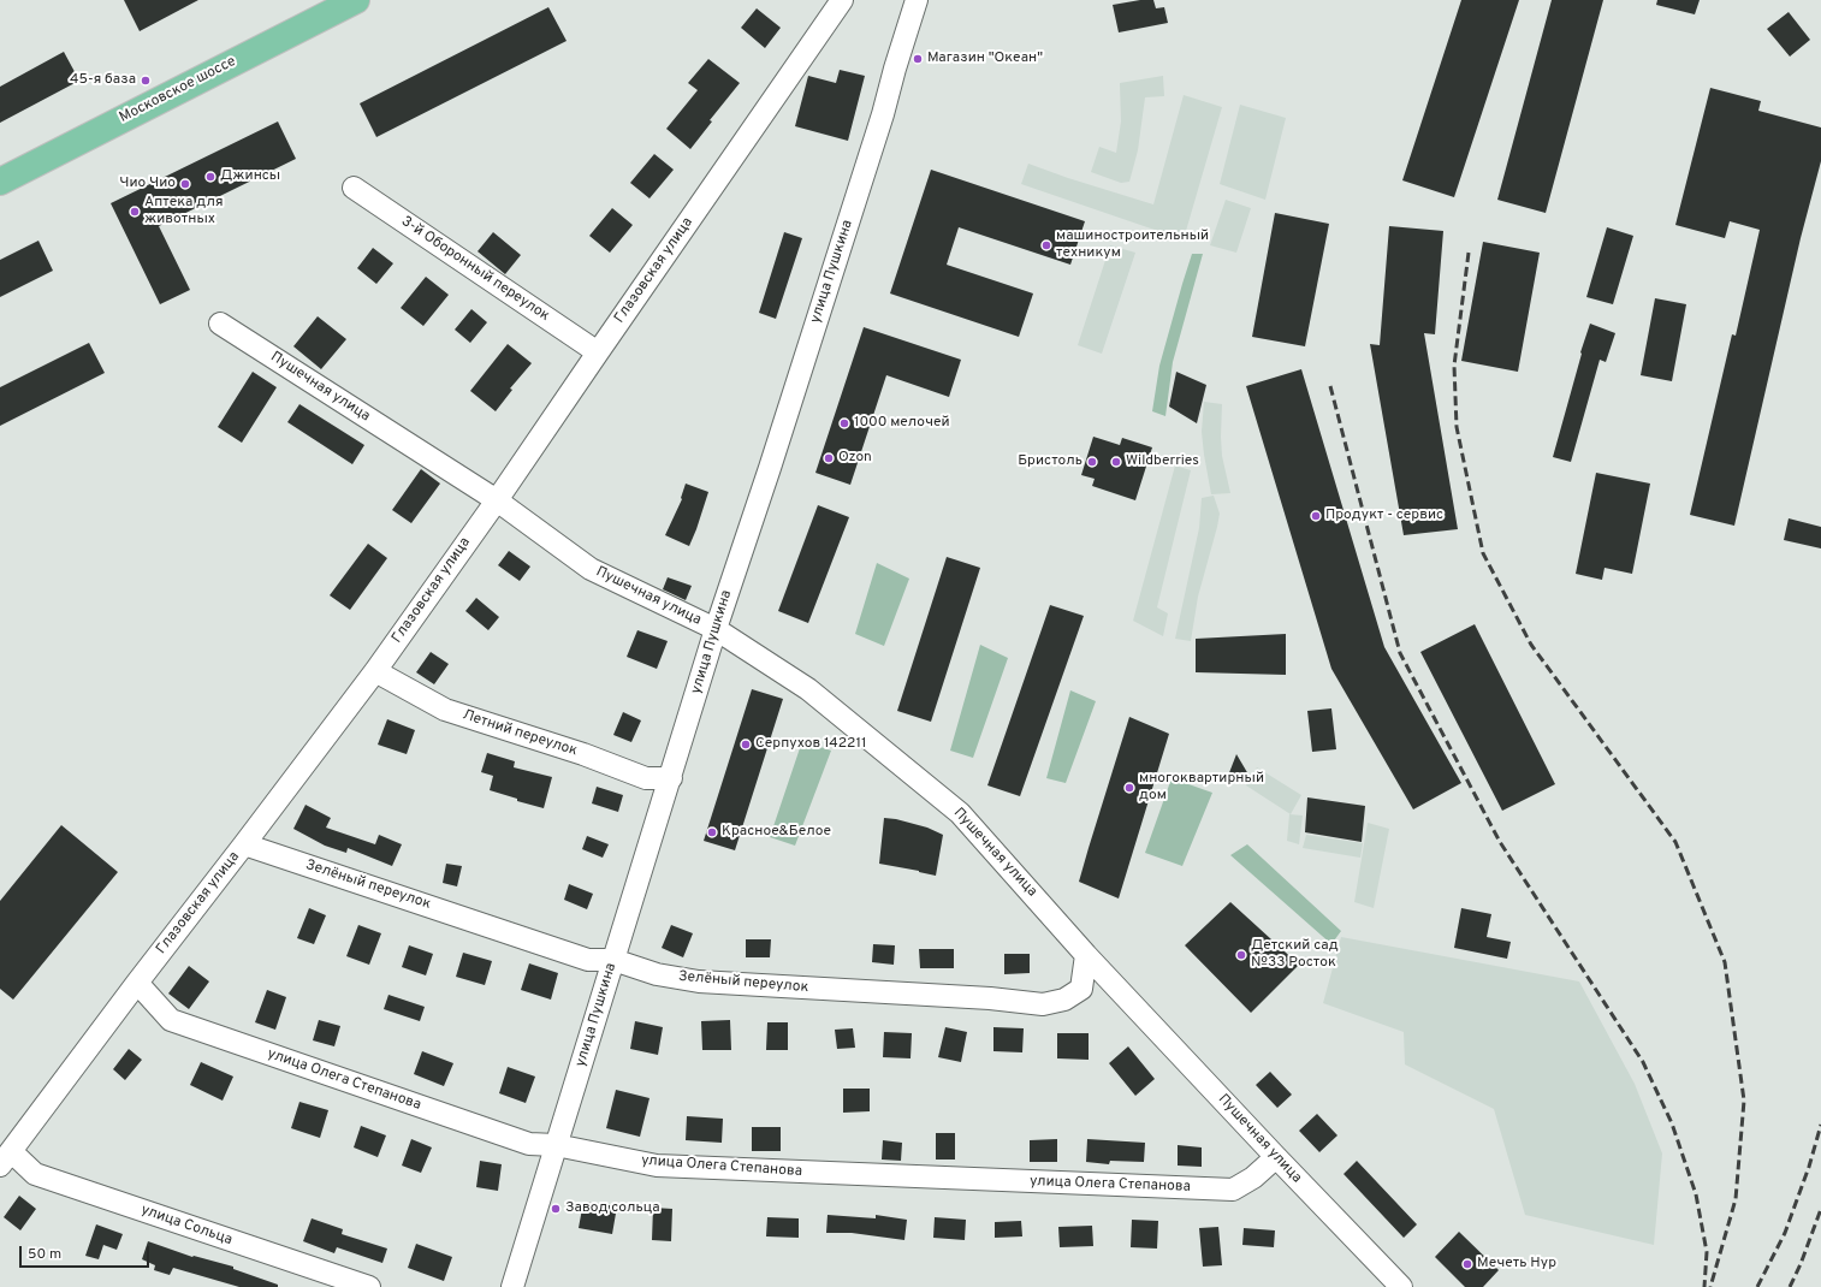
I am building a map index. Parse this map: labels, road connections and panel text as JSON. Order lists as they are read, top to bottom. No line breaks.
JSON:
{"streets":{"main road":["Московское шоссе"],"street":["3-й Оборонный переулок","Глазовская улица","улица Пушкина","Пушечная улица","Летний переулок","Зелёный переулок","улица Олега Степанова","улица Сольца"]},"crossings":[["3-й Оборонный переулок","Глазовская улица"],["Глазовская улица","Пушечная улица"],["Глазовская улица","Летний переулок"],["Глазовская улица","Зелёный переулок"],["Глазовская улица","улица Олега Степанова"],["Глазовская улица","улица Сольца"],["улица Пушкина","Пушечная улица"],["улица Пушкина","Летний переулок"],["улица Пушкина","Зелёный переулок"],["улица Пушкина","улица Олега Степанова"],["Пушечная улица","Зелёный переулок"],["Пушечная улица","улица Олега Степанова"]],"places":["Магазин \"Океан\"","45-я база","Джинсы","Чио Чио","Аптека для животных","машиностроительный техникум","1000 мелочей","Ozon","Бристоль","Wildberries","Продукт - сервис","Серпухов 142211","многоквартирный дом","Красное&Белое","Детский сад №33 Росток","Завод сольца","Мечеть Нур"],"scale_bar":"50 m"}
